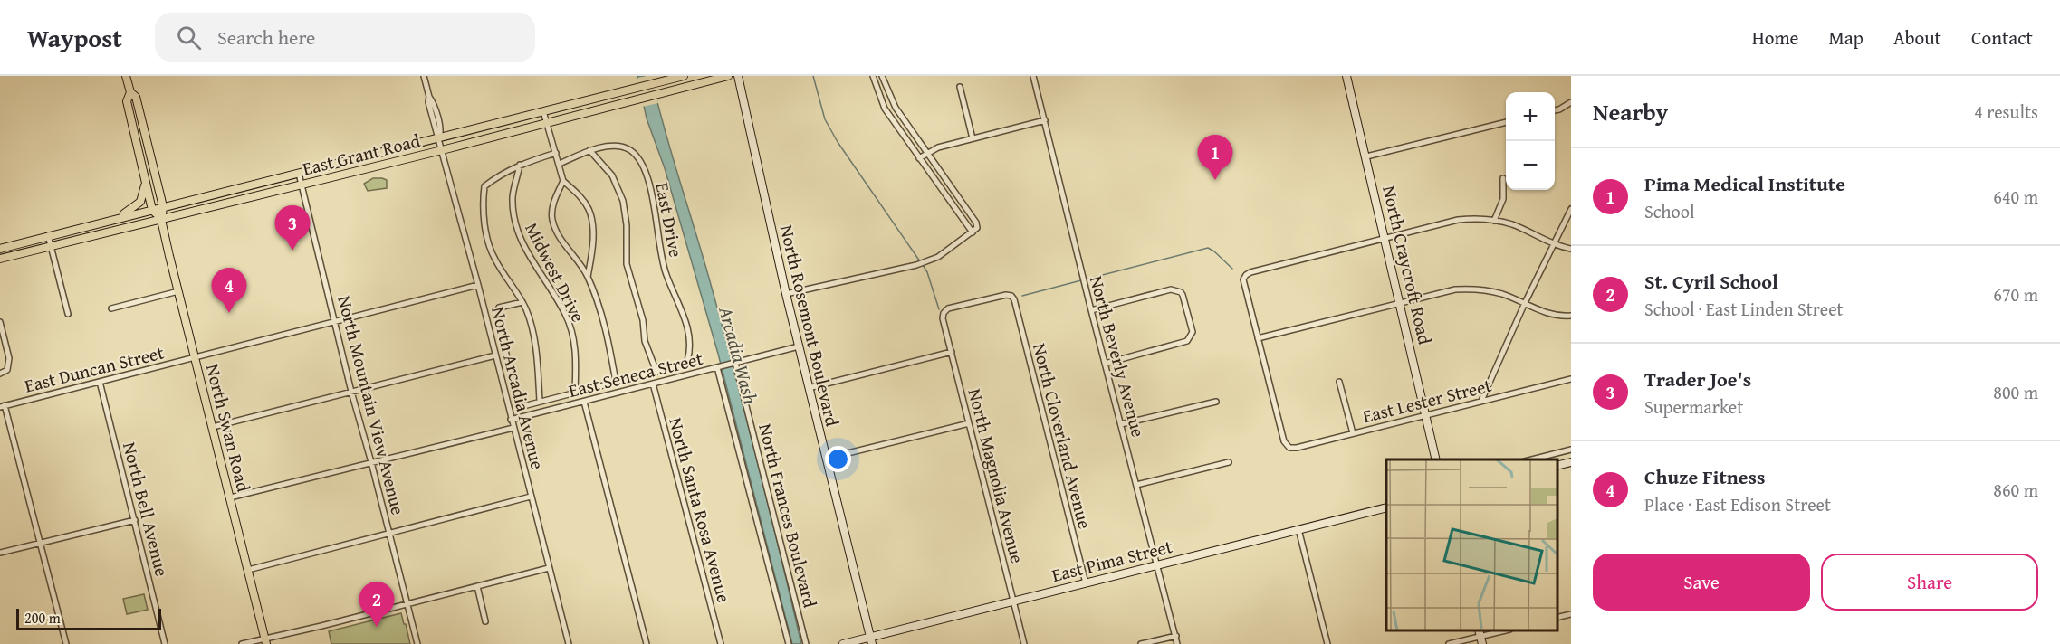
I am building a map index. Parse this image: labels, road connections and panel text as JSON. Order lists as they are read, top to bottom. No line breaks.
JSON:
{"streets":{"main road":["East Grant Road","North Swan Road"],"street":["East Drive","North Craycroft Road","Midwest Drive","North Rosemont Boulevard","North Beverly Avenue","East Duncan Street","East Seneca Street","North Arcadia Avenue","East Lester Street","North Mountain View Avenue","North Cloverland Avenue","North Magnolia Avenue","North Bell Avenue","North Santa Rosa Avenue","North Frances Boulevard","East Pima Street"]},"crossings":[["East Grant Road","North Arcadia Avenue"],["East Grant Road","North Mountain View Avenue"],["East Grant Road","North Swan Road"],["North Craycroft Road","East Lester Street"],["North Rosemont Boulevard","East Seneca Street"],["North Rosemont Boulevard","East Pima Street"],["North Beverly Avenue","East Pima Street"],["East Duncan Street","North Arcadia Avenue"],["East Duncan Street","North Mountain View Avenue"],["East Duncan Street","North Swan Road"],["East Duncan Street","North Bell Avenue"],["East Seneca Street","North Arcadia Avenue"],["East Seneca Street","North Santa Rosa Avenue"],["East Seneca Street","North Frances Boulevard"],["North Cloverland Avenue","North Magnolia Avenue"],["North Cloverland Avenue","East Pima Street"],["North Magnolia Avenue","East Pima Street"]],"water":["Arcadia Wash"],"scale_bar":"200 m","page":{"header":"Waypost","search":"Search here","nav":["Home","Map","About","Contact"],"heading":["Nearby","4 results"],"map_buttons":["+","−"],"pins":["1","3","4","2"],"list":[{"mark":"1","name":"Pima Medical Institute","note":"School","value":"640 m"},{"mark":"2","name":"St. Cyril School","note":"School · East Linden Street","value":"670 m"},{"mark":"3","name":"Trader Joe's","note":"Supermarket","value":"800 m"},{"mark":"4","name":"Chuze Fitness","note":"Place · East Edison Street","value":"860 m"}],"buttons":["Save","Share"],"scale":"200 m"}}
